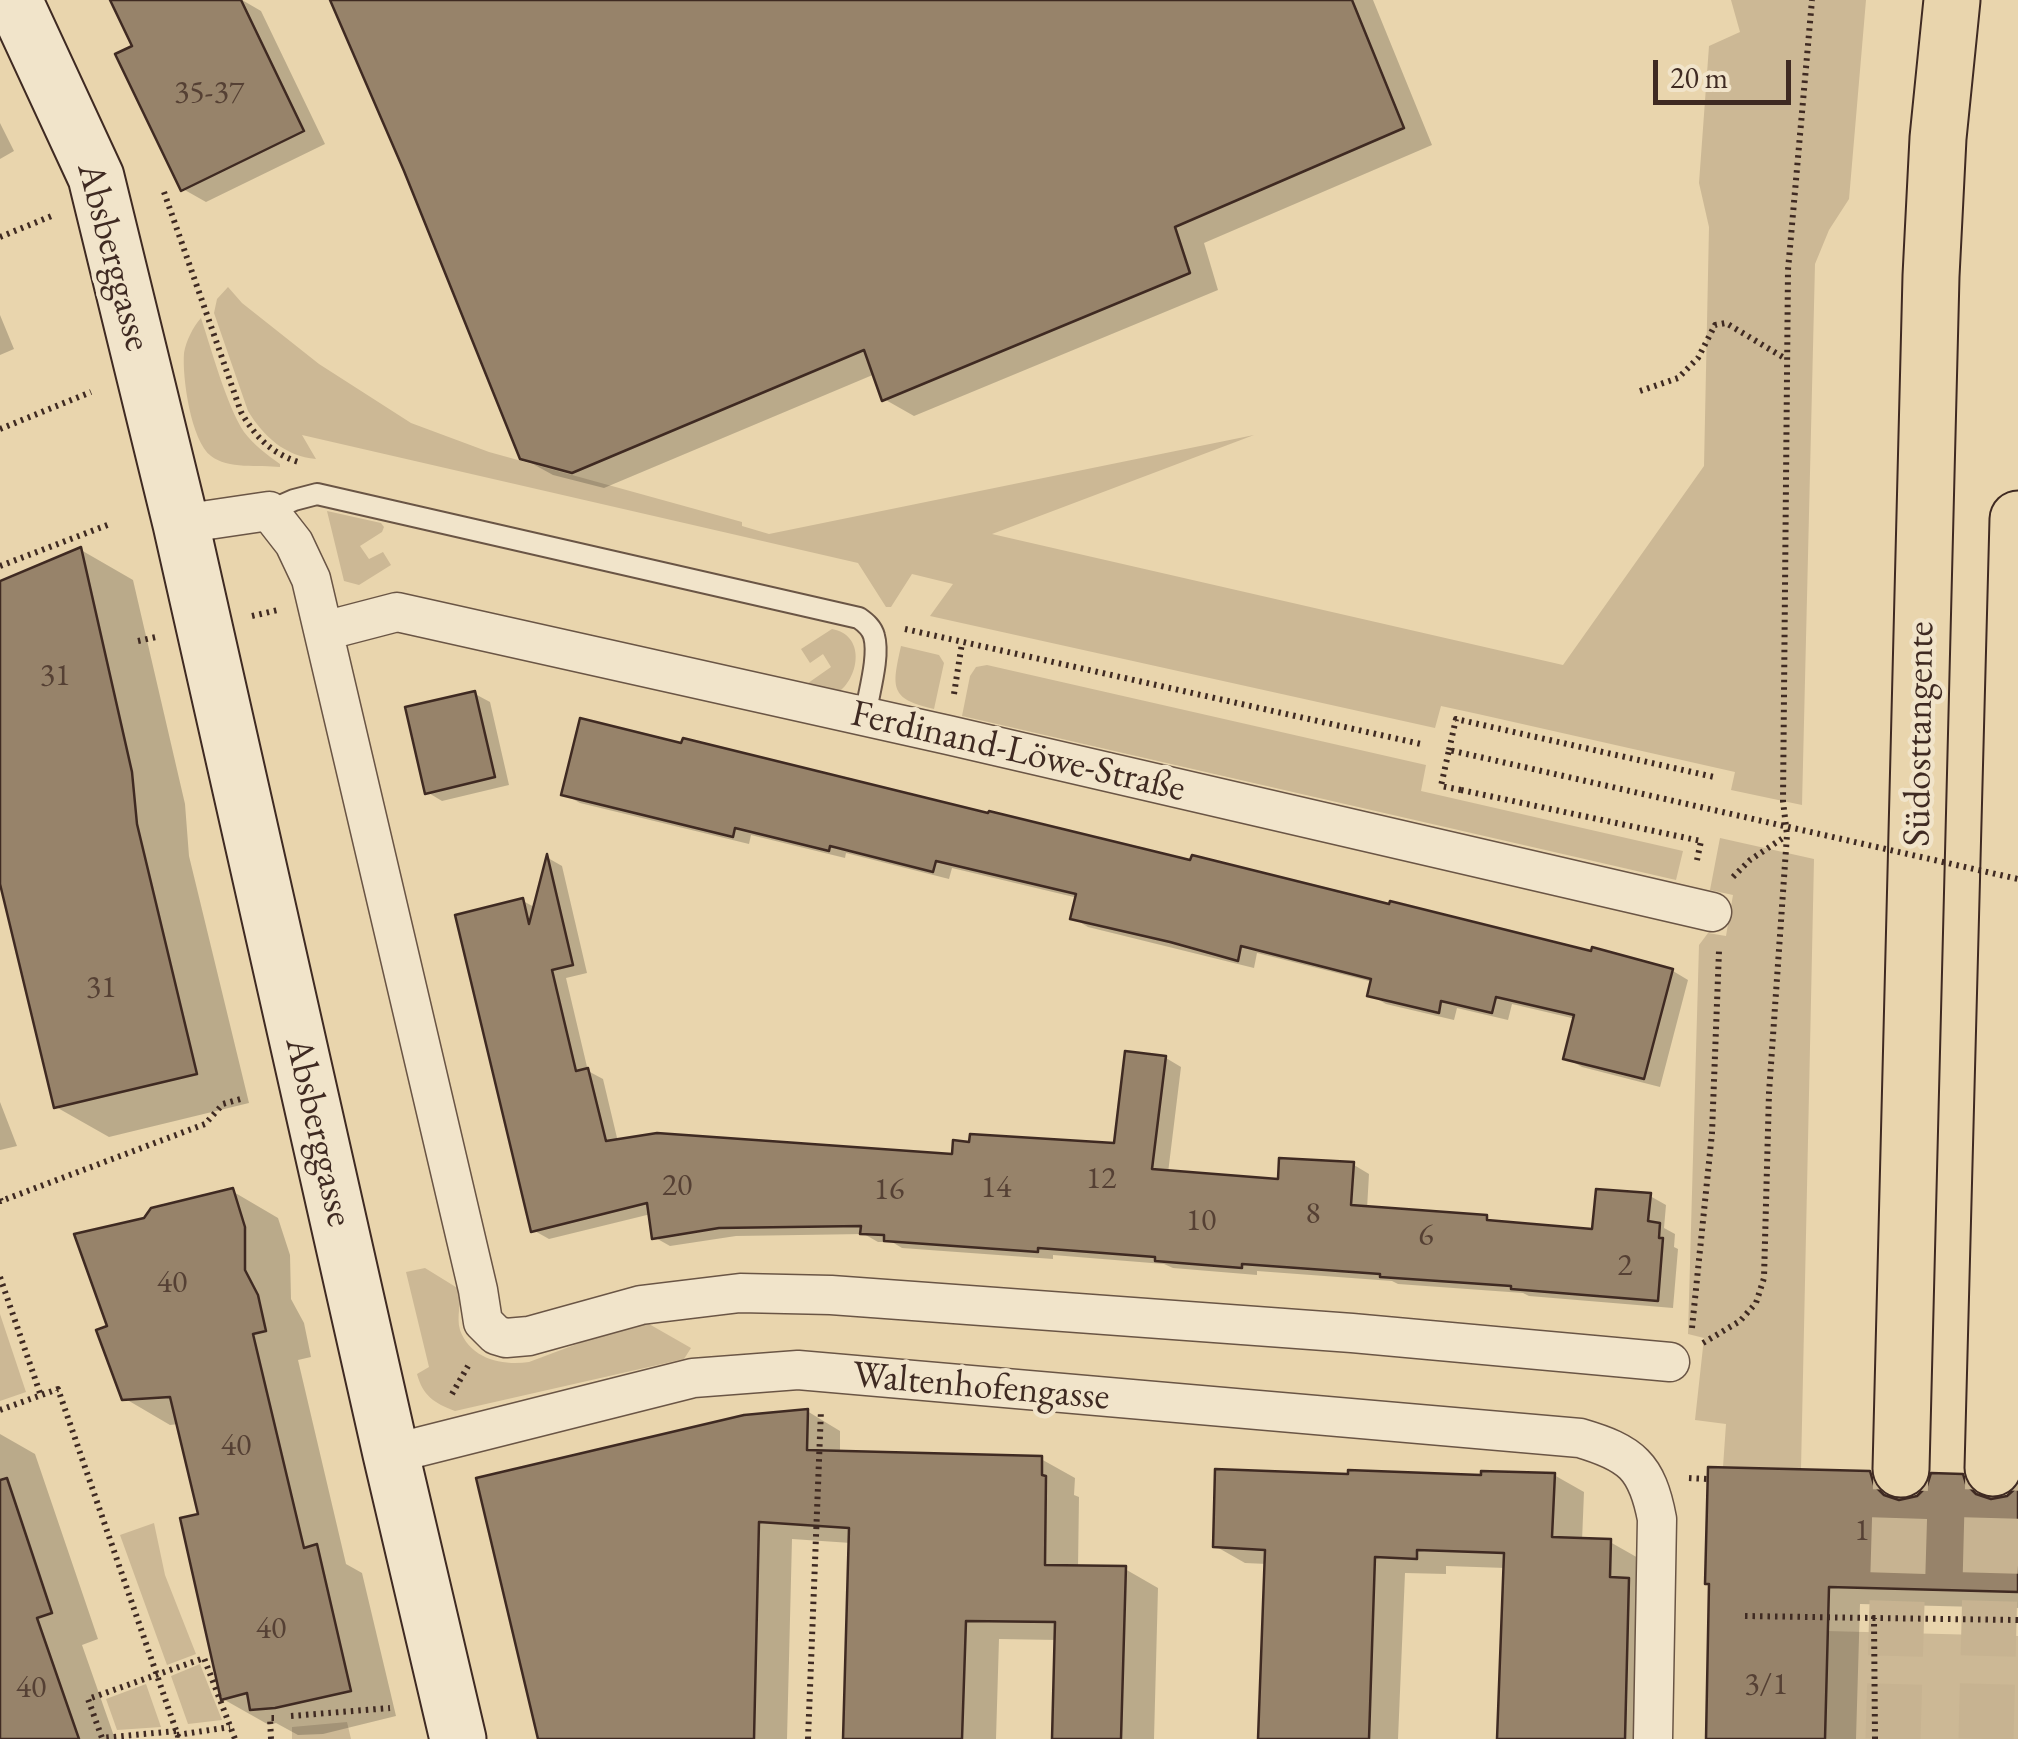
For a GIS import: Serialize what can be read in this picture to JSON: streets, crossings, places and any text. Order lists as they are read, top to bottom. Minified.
{"streets":{"highway":["Südosttangente"],"street":["Absberggasse","Ferdinand-Löwe-Straße","Waltenhofengasse"]},"crossings":[["Absberggasse","Waltenhofengasse"]],"house_numbers":["35-37","31","31","12","20","14","16","8","10","6","2","40","40","1","40","3/1","40"],"scale_bar":"20 m"}
